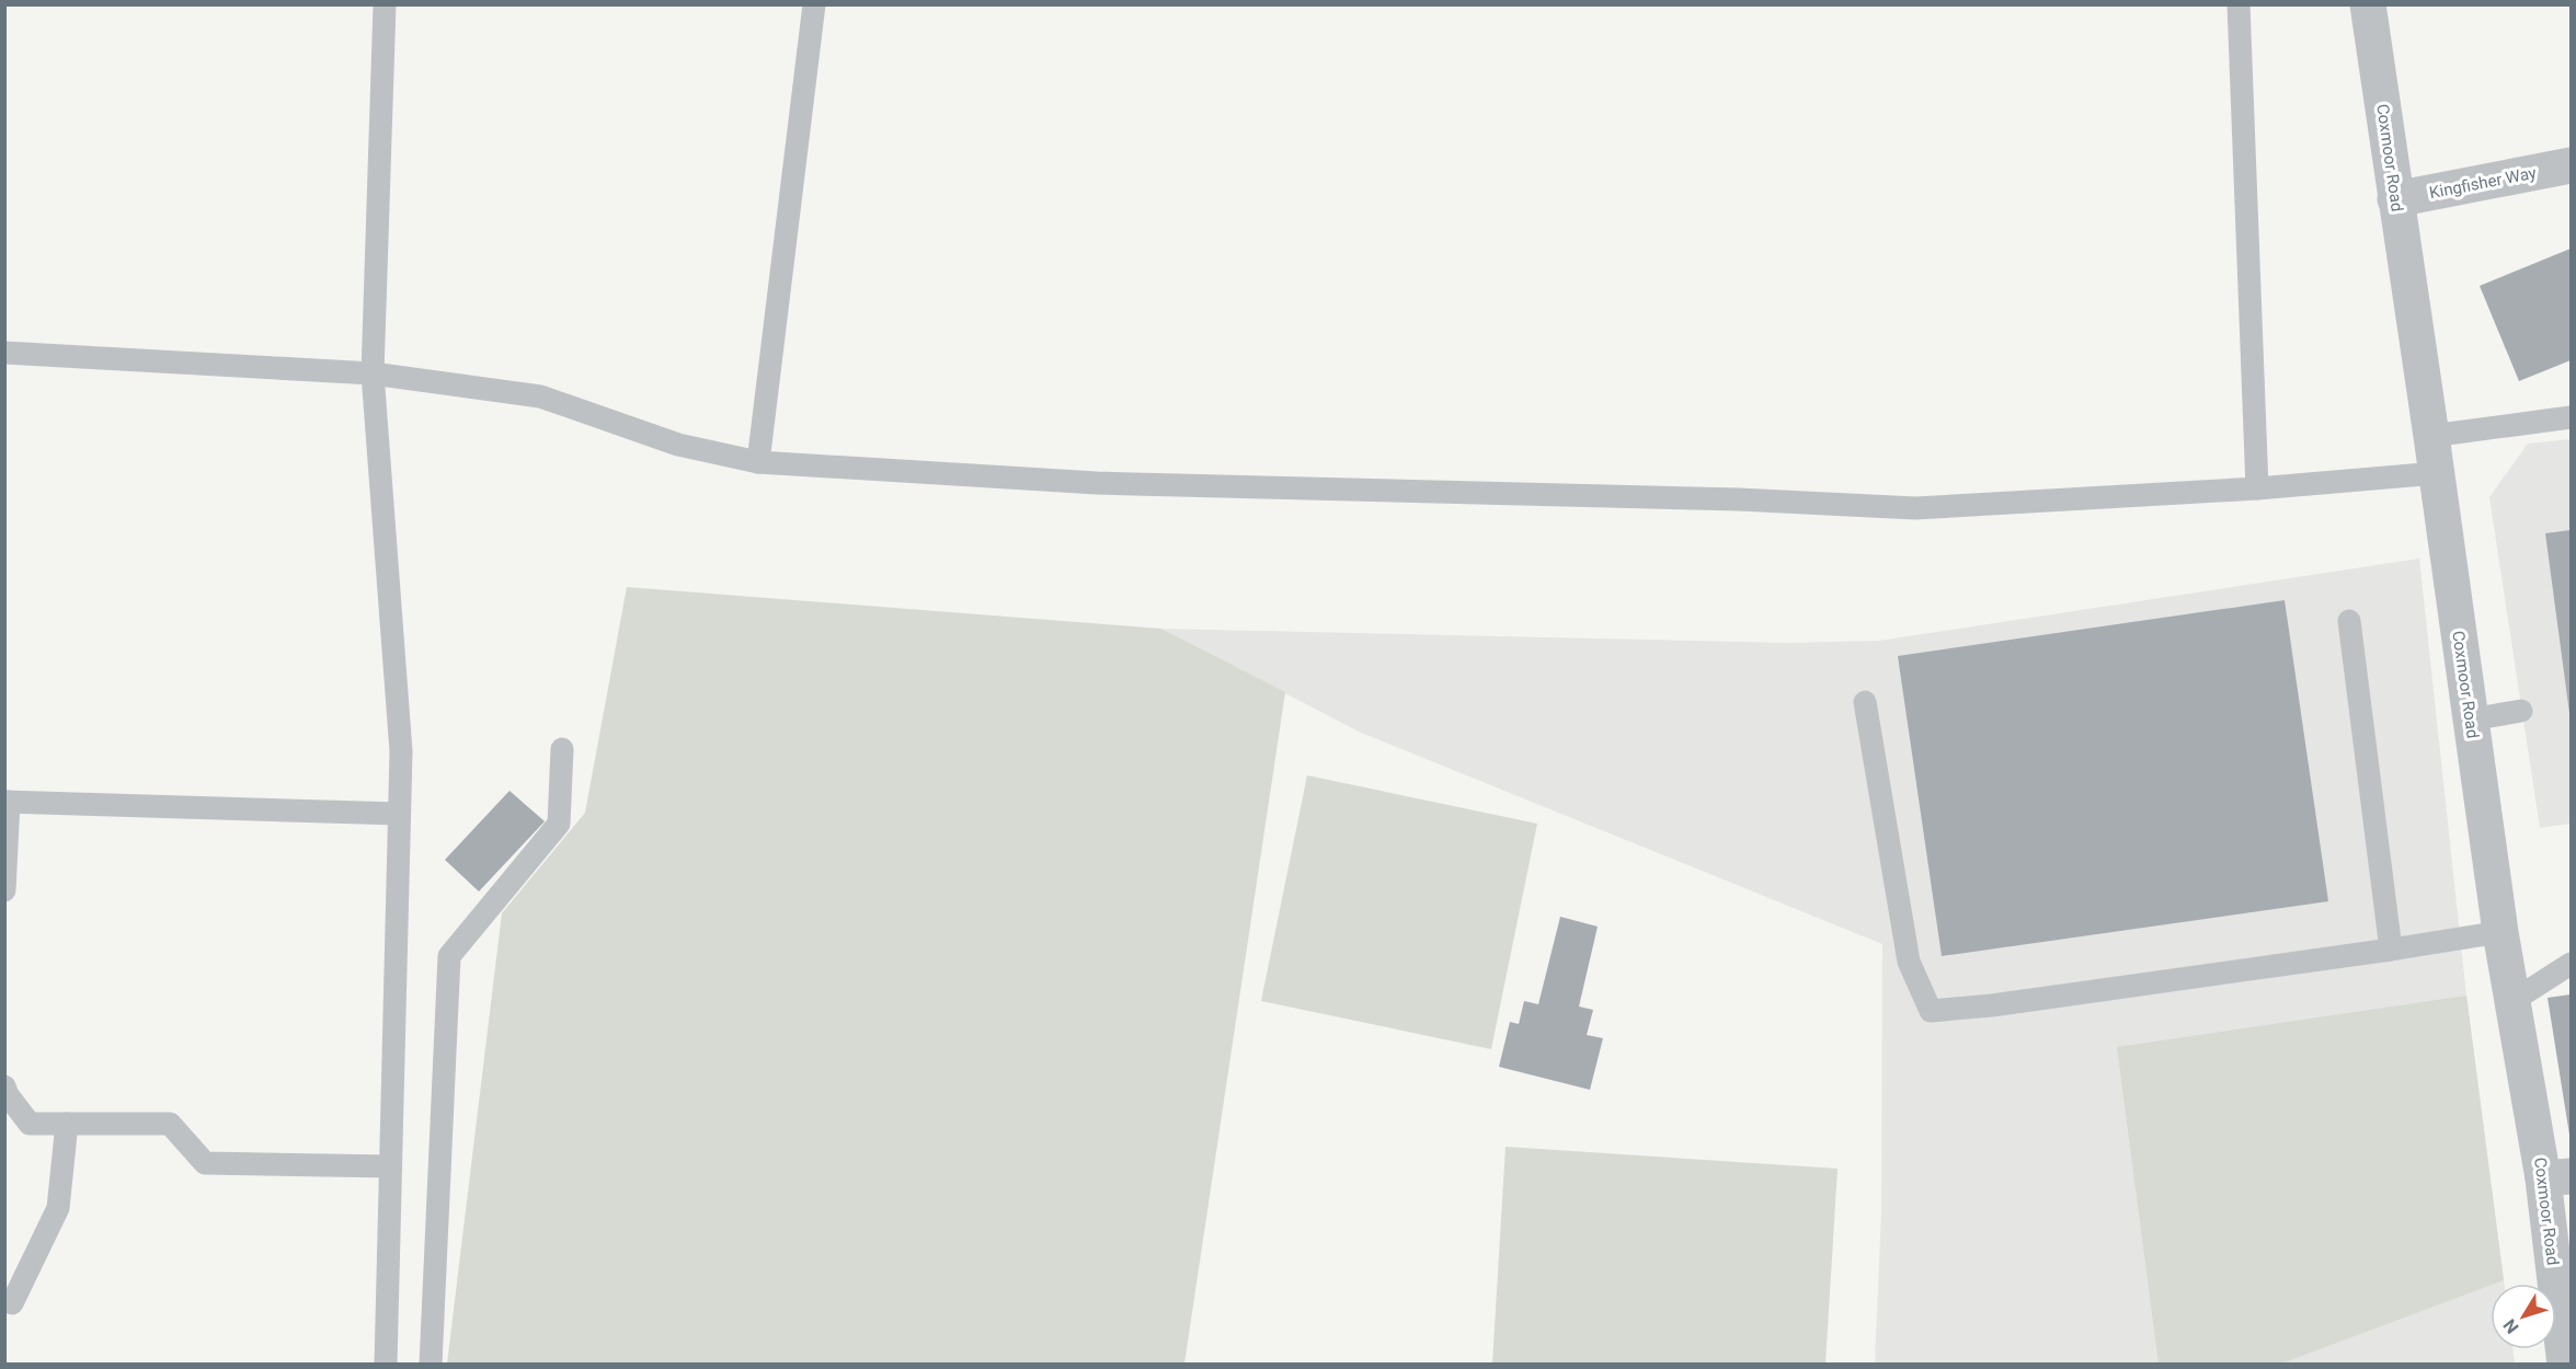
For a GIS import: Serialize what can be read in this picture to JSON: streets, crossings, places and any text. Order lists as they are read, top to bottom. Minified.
{"streets":{"street":["Coxmoor Road","Kingfisher Way"]},"crossings":[["Coxmoor Road","Kingfisher Way"]],"north":"bottom left"}
